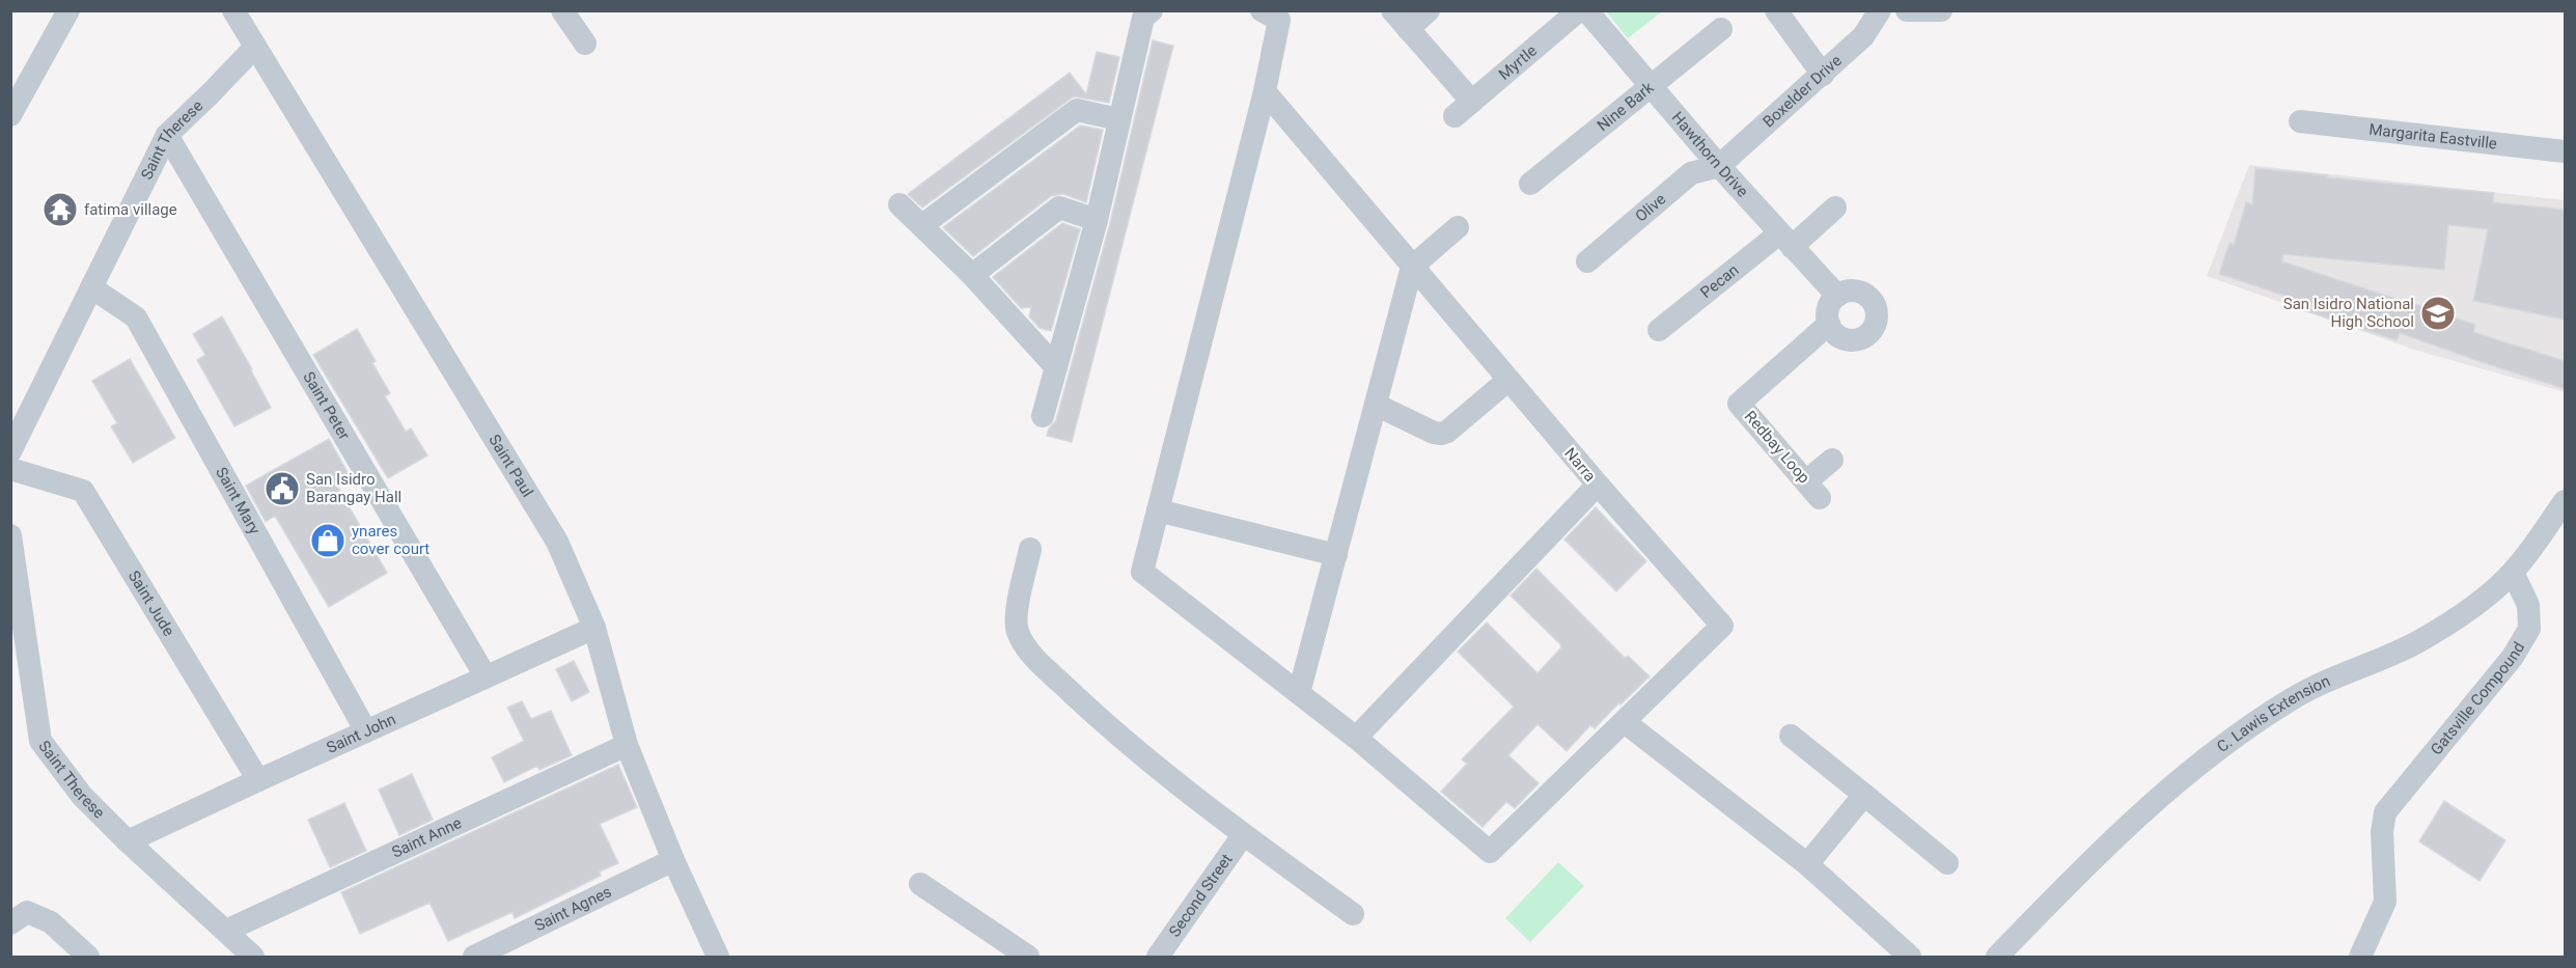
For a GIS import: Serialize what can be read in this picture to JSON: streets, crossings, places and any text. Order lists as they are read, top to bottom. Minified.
{"streets":{"street":["Myrtle","Boxelder Drive","Nine Bark","Margarita Eastville","Saint Therese","Hawthorn Drive","Olive","Pecan","Saint Peter","Redbay Loop","Narra","Saint Paul","Saint Mary","Saint Jude","Gatsville Compound","C. Lawis Extension","Saint John","Saint Anne","Second Street","Saint Agnes"]},"crossings":[["Boxelder Drive","Hawthorn Drive"],["Boxelder Drive","Olive"],["Nine Bark","Hawthorn Drive"],["Saint Therese","Saint Peter"],["Saint Therese","Saint Paul"],["Saint Therese","Saint Mary"],["Saint Therese","Saint John"],["Saint Therese","Saint Anne"],["Hawthorn Drive","Olive"],["Hawthorn Drive","Pecan"],["Hawthorn Drive","Redbay Loop"],["Saint Peter","Saint John"],["Saint Paul","Saint John"],["Saint Paul","Saint Anne"],["Saint Paul","Saint Agnes"],["Saint Mary","Saint John"],["Saint Jude","Saint John"],["Gatsville Compound","C. Lawis Extension"]],"places":{"temple":["fatima village"],"school or university":["San Isidro National High School"],"public building":["San Isidro Barangay Hall"],"shop":["ynares cover court"]}}
